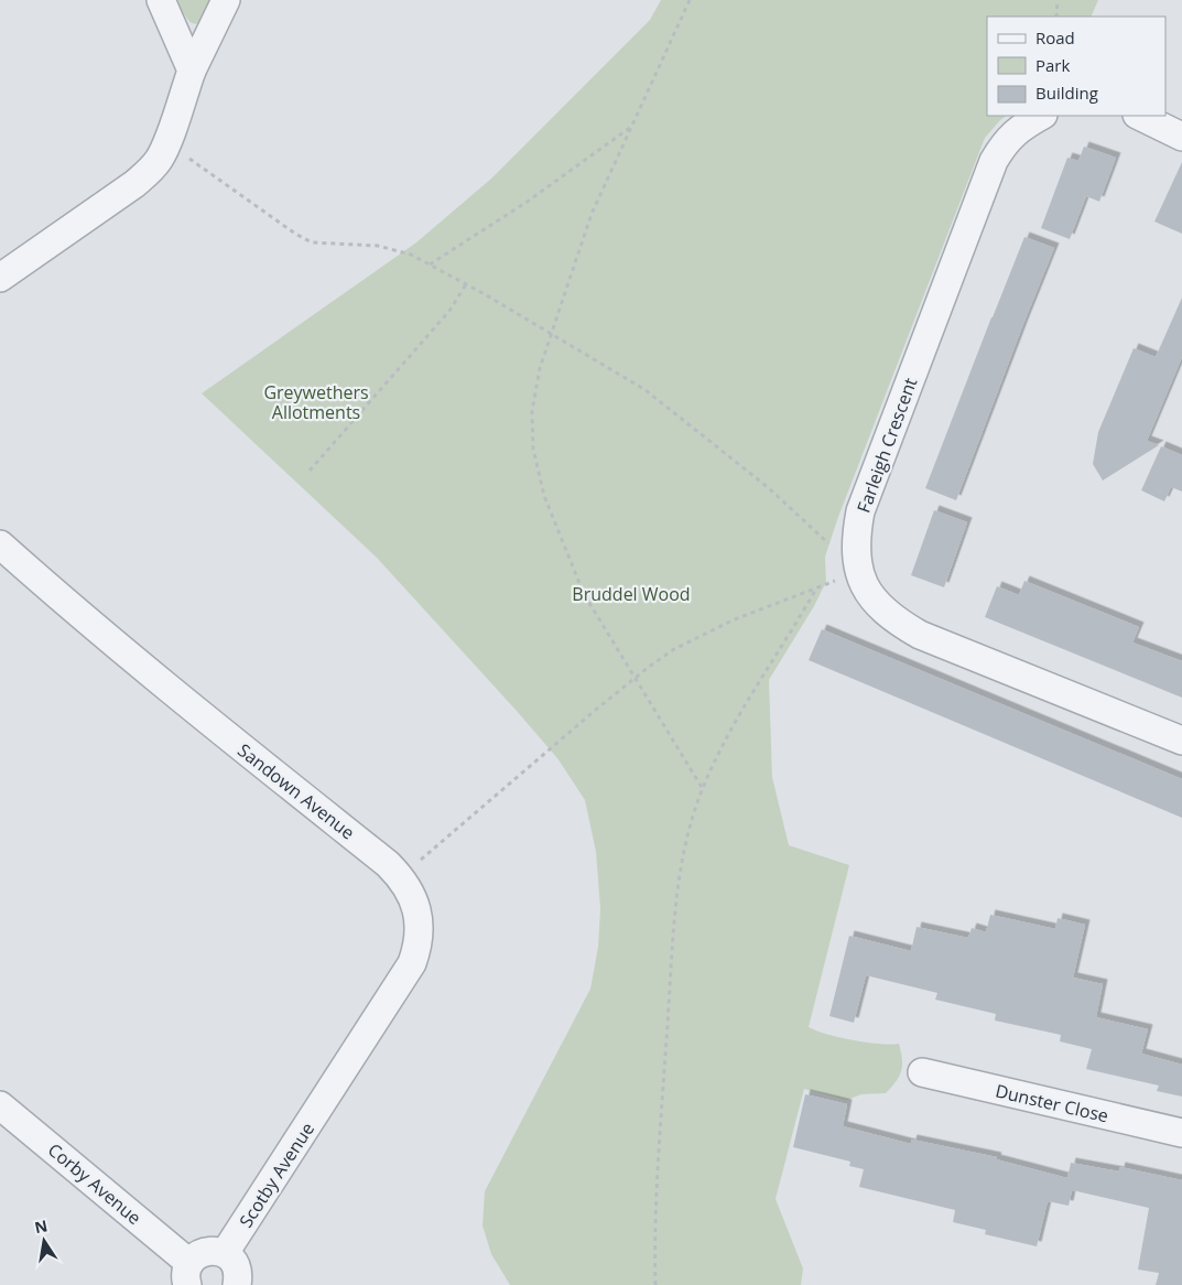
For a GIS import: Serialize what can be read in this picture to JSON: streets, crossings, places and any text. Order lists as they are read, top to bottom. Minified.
{"streets":{"street":["Farleigh Crescent","Sandown Avenue","Dunster Close","Scotby Avenue","Corby Avenue"]},"crossings":[["Sandown Avenue","Scotby Avenue"]],"parks":["Greywethers Allotments","Bruddel Wood"],"legend":["Road","Park","Building"],"north":"top"}
